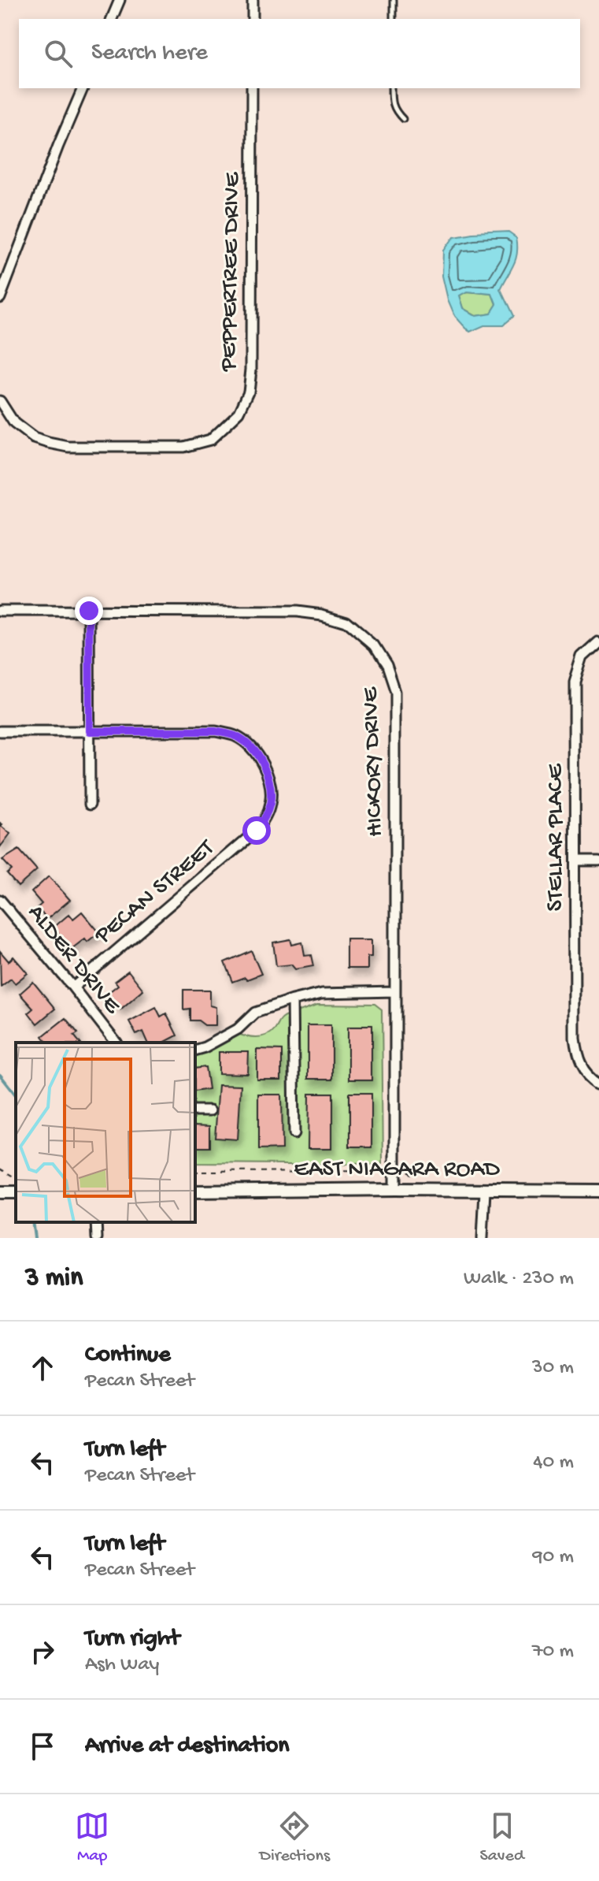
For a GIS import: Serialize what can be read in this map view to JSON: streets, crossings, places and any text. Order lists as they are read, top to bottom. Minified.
{"streets":{"street":["PEPPERTREE DRIVE","HICKORY DRIVE","STELLAR PLACE","PECAN STREET","ALDER DRIVE","EAST NIAGARA ROAD"]},"crossings":[["HICKORY DRIVE","EAST NIAGARA ROAD"],["PECAN STREET","ALDER DRIVE"]],"page":{"search":"Search here","heading":["3 min","Walk · 230 m"],"list":[["Continue","Pecan Street","30 m"],["Turn left","Pecan Street","40 m"],["Turn left","Pecan Street","90 m"],["Turn right","Ash Way","70 m"],"Arrive at destination"],"nav":["Map","Directions","Saved"]}}
